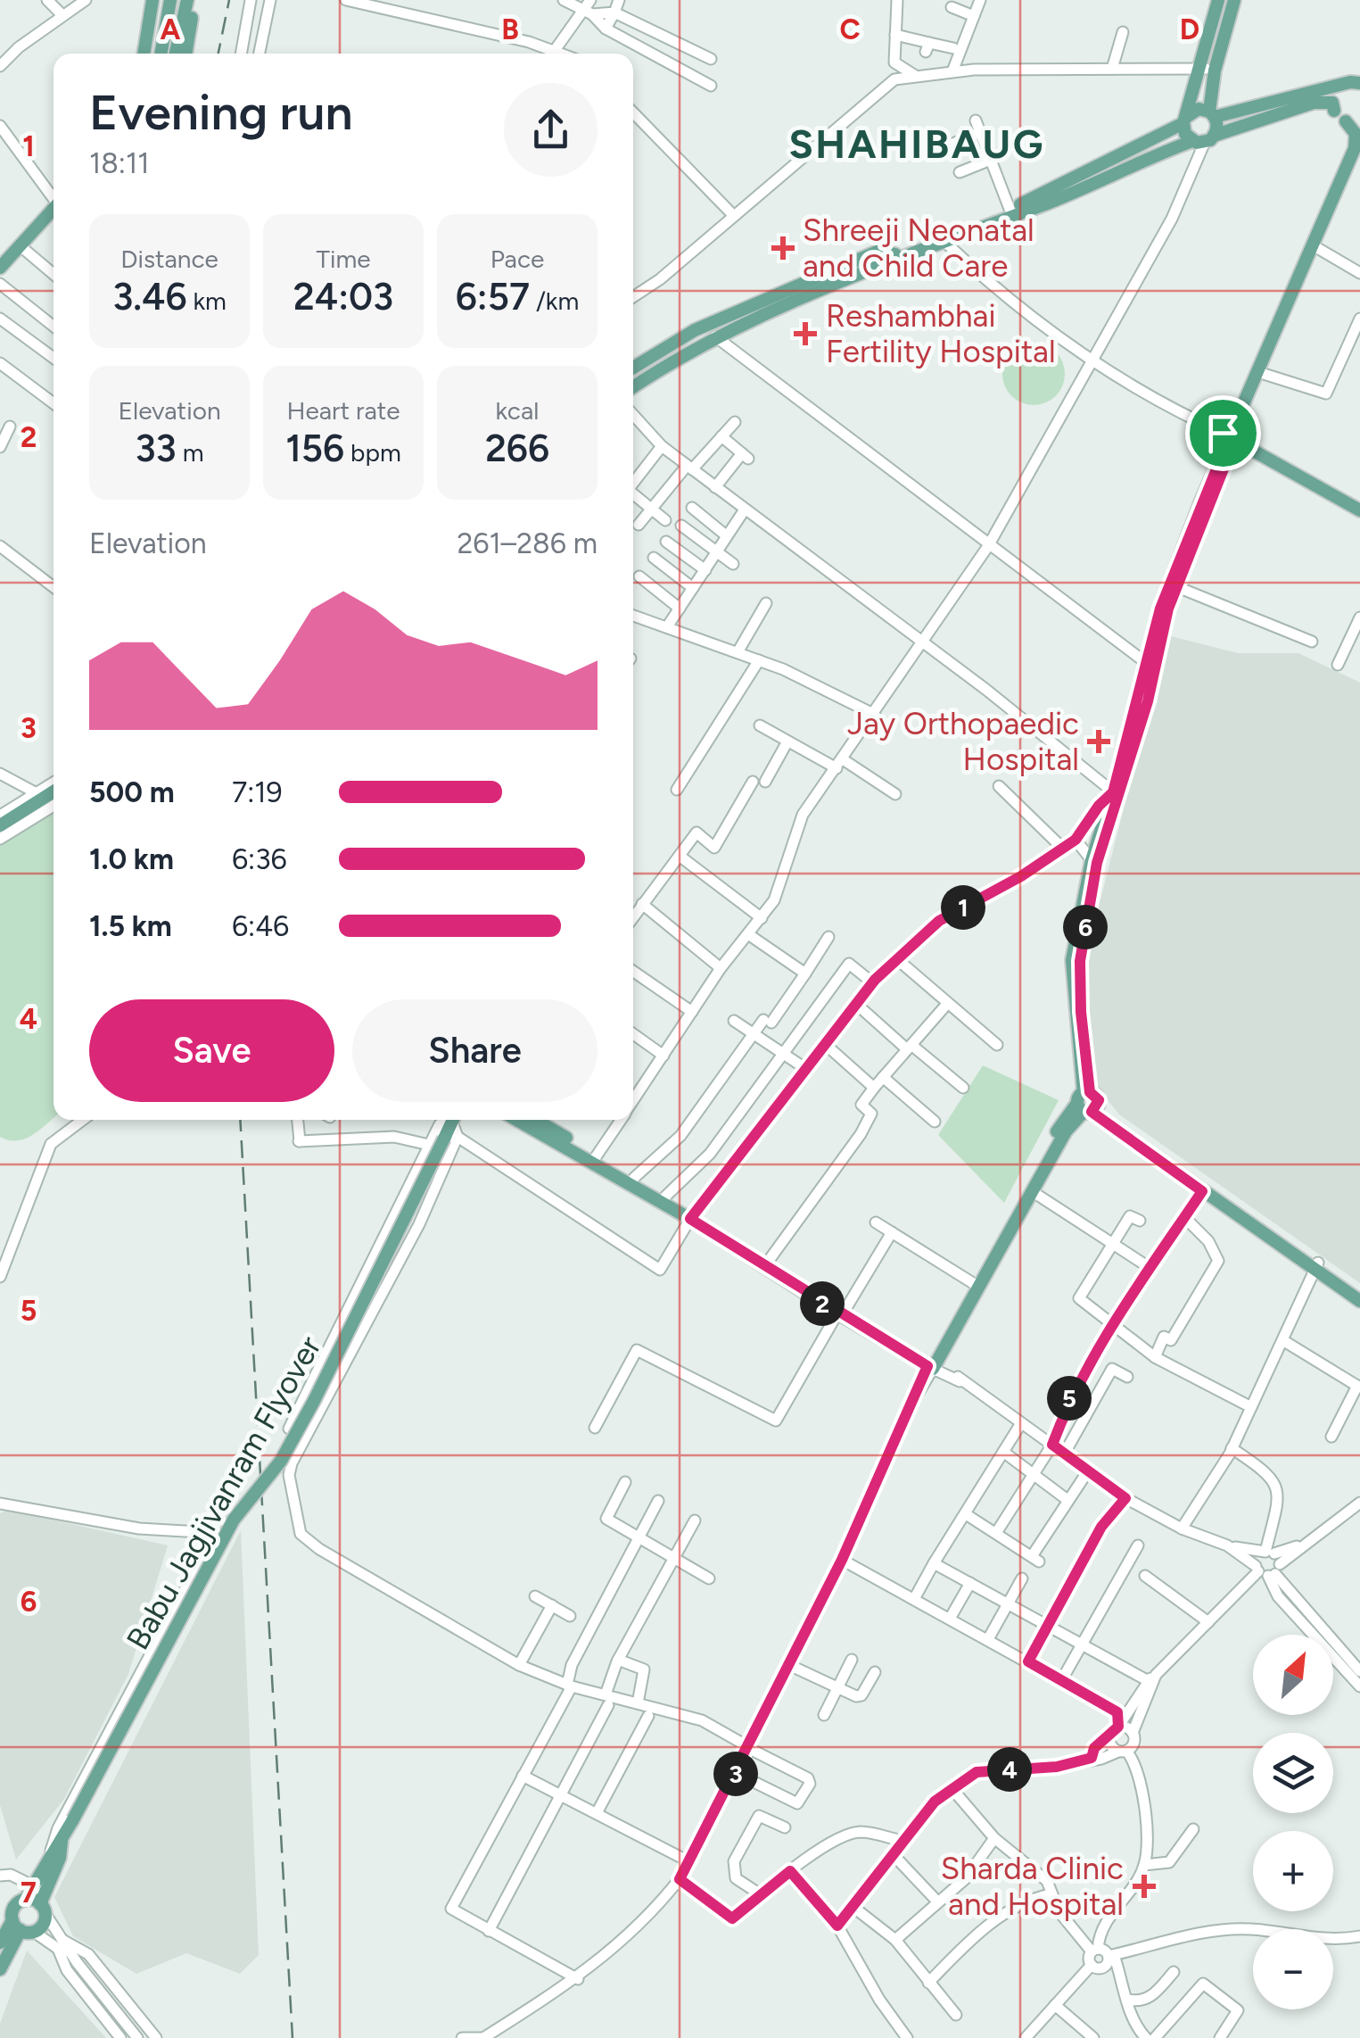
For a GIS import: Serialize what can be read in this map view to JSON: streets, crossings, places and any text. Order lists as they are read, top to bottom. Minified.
{"streets":{"main road":["Babu Jagjivanram Flyover"]},"districts":["SHAHIBAUG"],"places":{"health":["Shreeji Neonatal and Child Care","Reshambhai Fertility Hospital","Jay Orthopaedic Hospital","Sharda Clinic and Hospital"]},"north":"top right","page":{"heading":["Evening run","18:11"],"stats":[["Distance","3.46 km"],["Time","24:03"],["Pace","6:57 /km"],["Elevation","33 m"],["Heart rate","156 bpm"],["kcal","266"]],"chart":["Elevation","261–286 m"],"list":[{"name":"500 m","note":"7:19"},{"name":"1.0 km","note":"6:36"},{"name":"1.5 km","note":"6:46"}],"pins":["1","6","2","5","4","3"],"buttons":["Save","Share"],"map_buttons":["+","−"]},"grid":{"columns":["A","B","C","D"],"rows":["1","2","3","4","5","6","7"]}}
